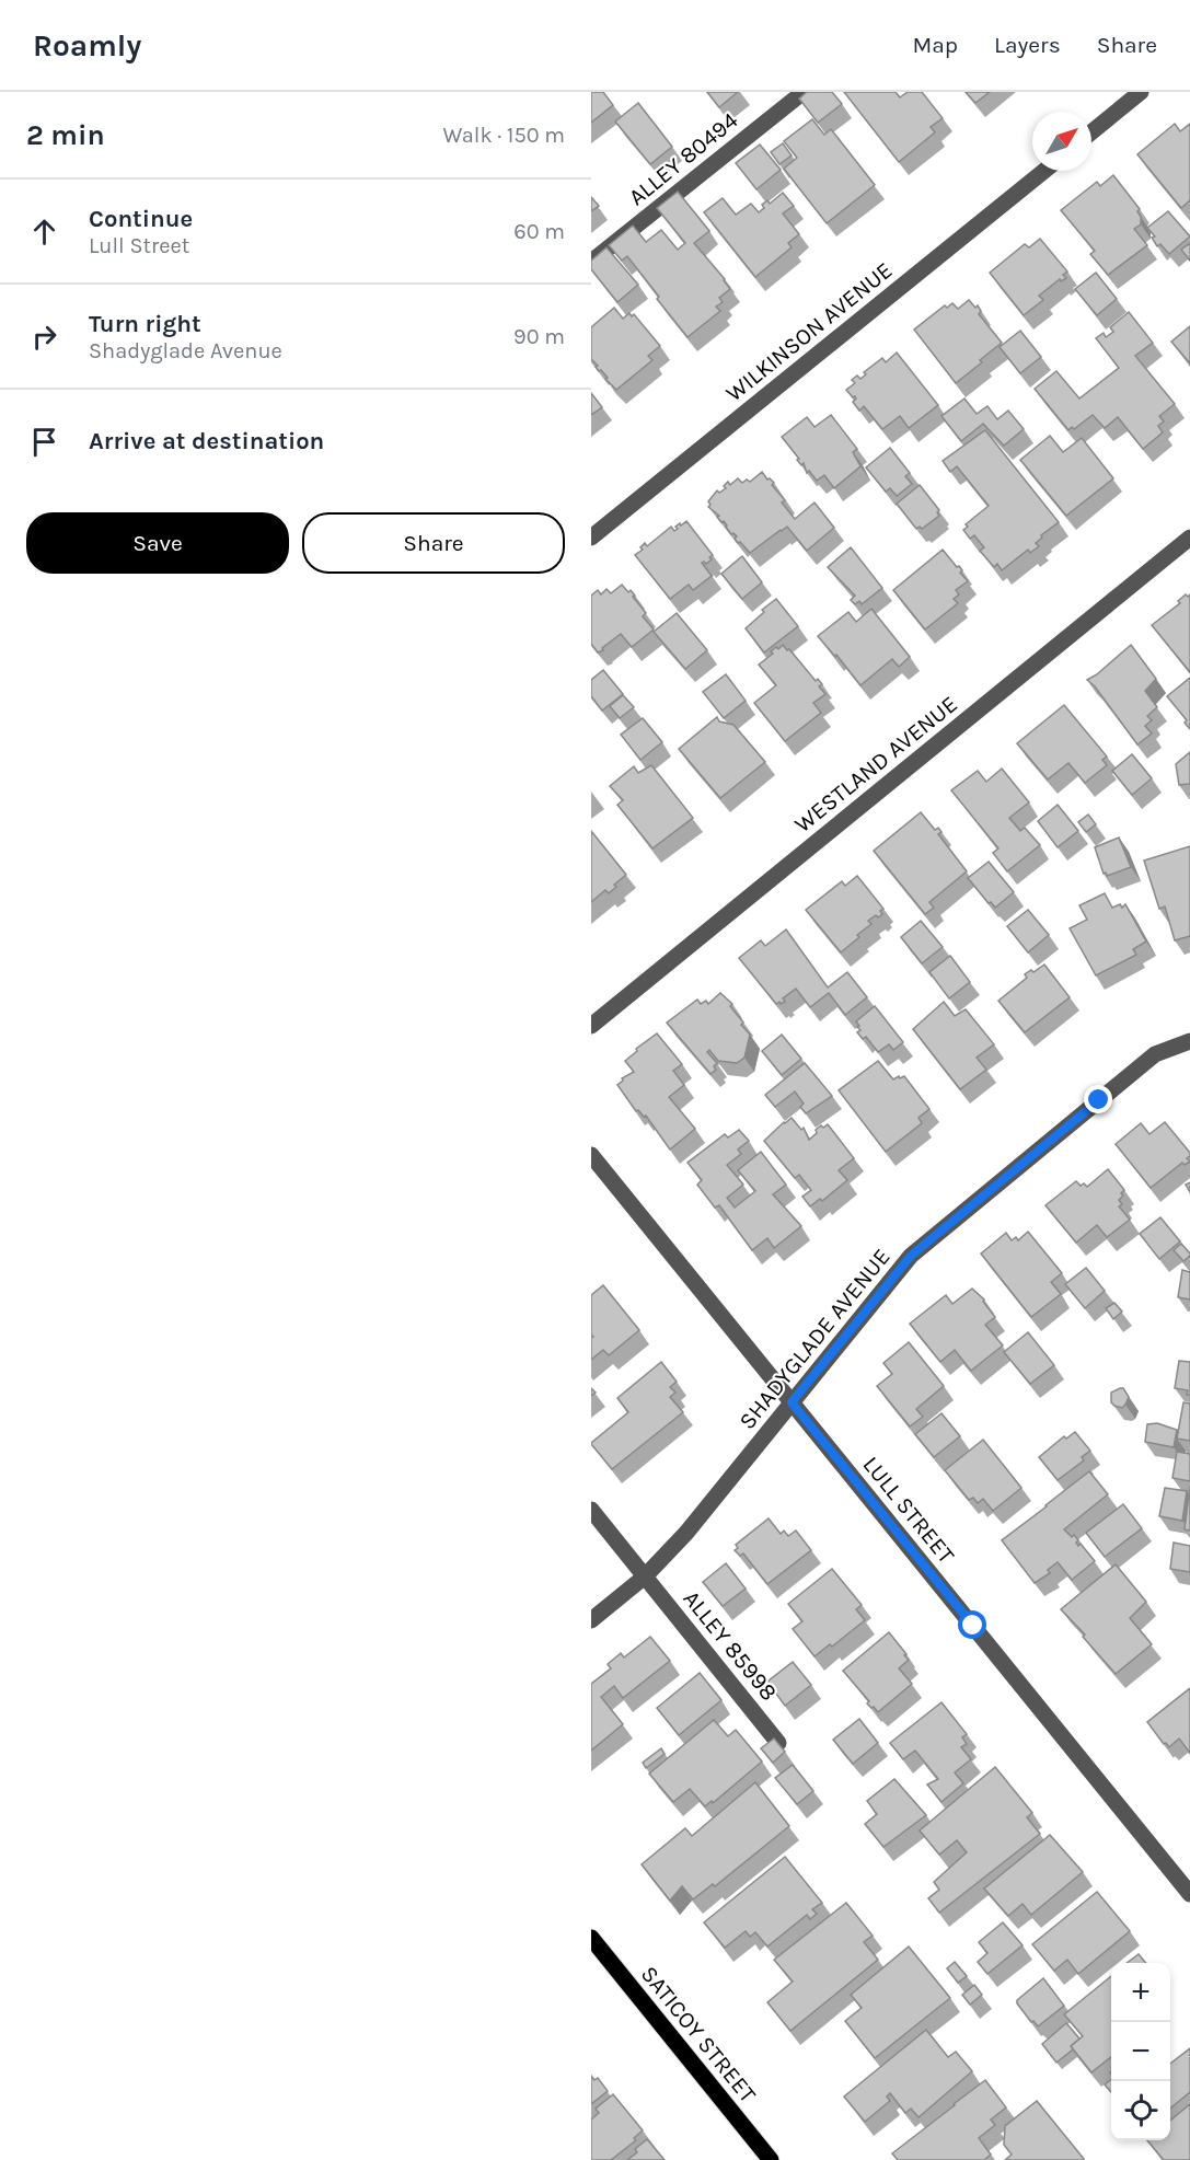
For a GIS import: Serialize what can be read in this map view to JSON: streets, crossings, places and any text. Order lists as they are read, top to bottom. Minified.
{"streets":{"main road":["SATICOY STREET"],"street":["ALLEY 80494","WILKINSON AVENUE","WESTLAND AVENUE","SHADYGLADE AVENUE","LULL STREET","ALLEY 85998"]},"crossings":[["SHADYGLADE AVENUE","LULL STREET"],["SHADYGLADE AVENUE","ALLEY 85998"]],"north":"top right","page":{"header":"Roamly","nav":["Map","Layers","Share"],"heading":["2 min","Walk · 150 m"],"list":[["Continue","Lull Street","60 m"],["Turn right","Shadyglade Avenue","90 m"],"Arrive at destination"],"buttons":["Save","Share"],"map_buttons":["+","−"]}}
